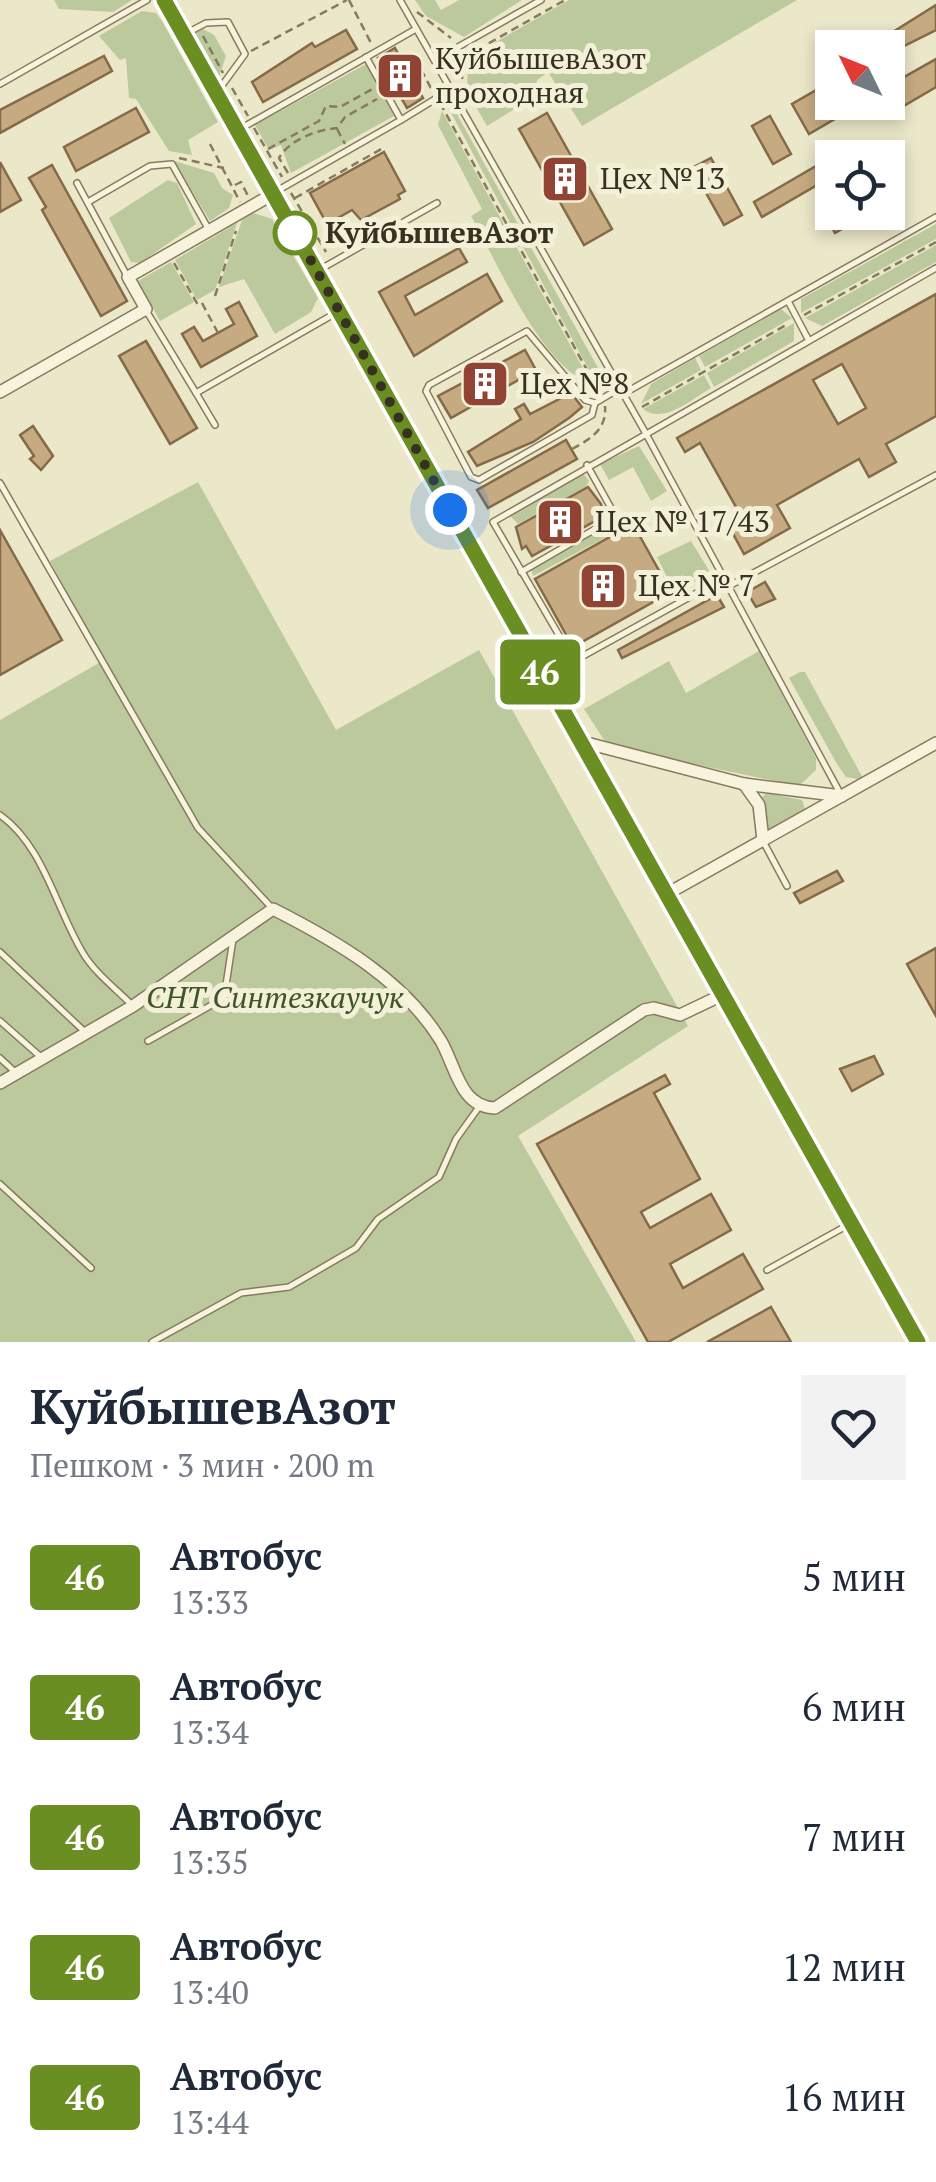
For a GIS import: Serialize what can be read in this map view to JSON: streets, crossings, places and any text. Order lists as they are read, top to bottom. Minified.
{"parks":["СНТ Синтезкаучук"],"places":{"building":["КуйбышевАзот проходная","Цех №13","Цех №8","Цех № 17/43","Цех № 7"],"other":["КуйбышевАзот"]},"lines":["bus line 46"],"north":"top left","page":{"on_map":"46","heading":["КуйбышевАзот","Пешком · 3 мин · 200 m"],"list":[{"mark":"46","name":"Автобус","note":"13:33","value":"5 мин"},{"mark":"46","name":"Автобус","note":"13:34","value":"6 мин"},{"mark":"46","name":"Автобус","note":"13:35","value":"7 мин"},{"mark":"46","name":"Автобус","note":"13:40","value":"12 мин"},{"mark":"46","name":"Автобус","note":"13:44","value":"16 мин"}]}}
